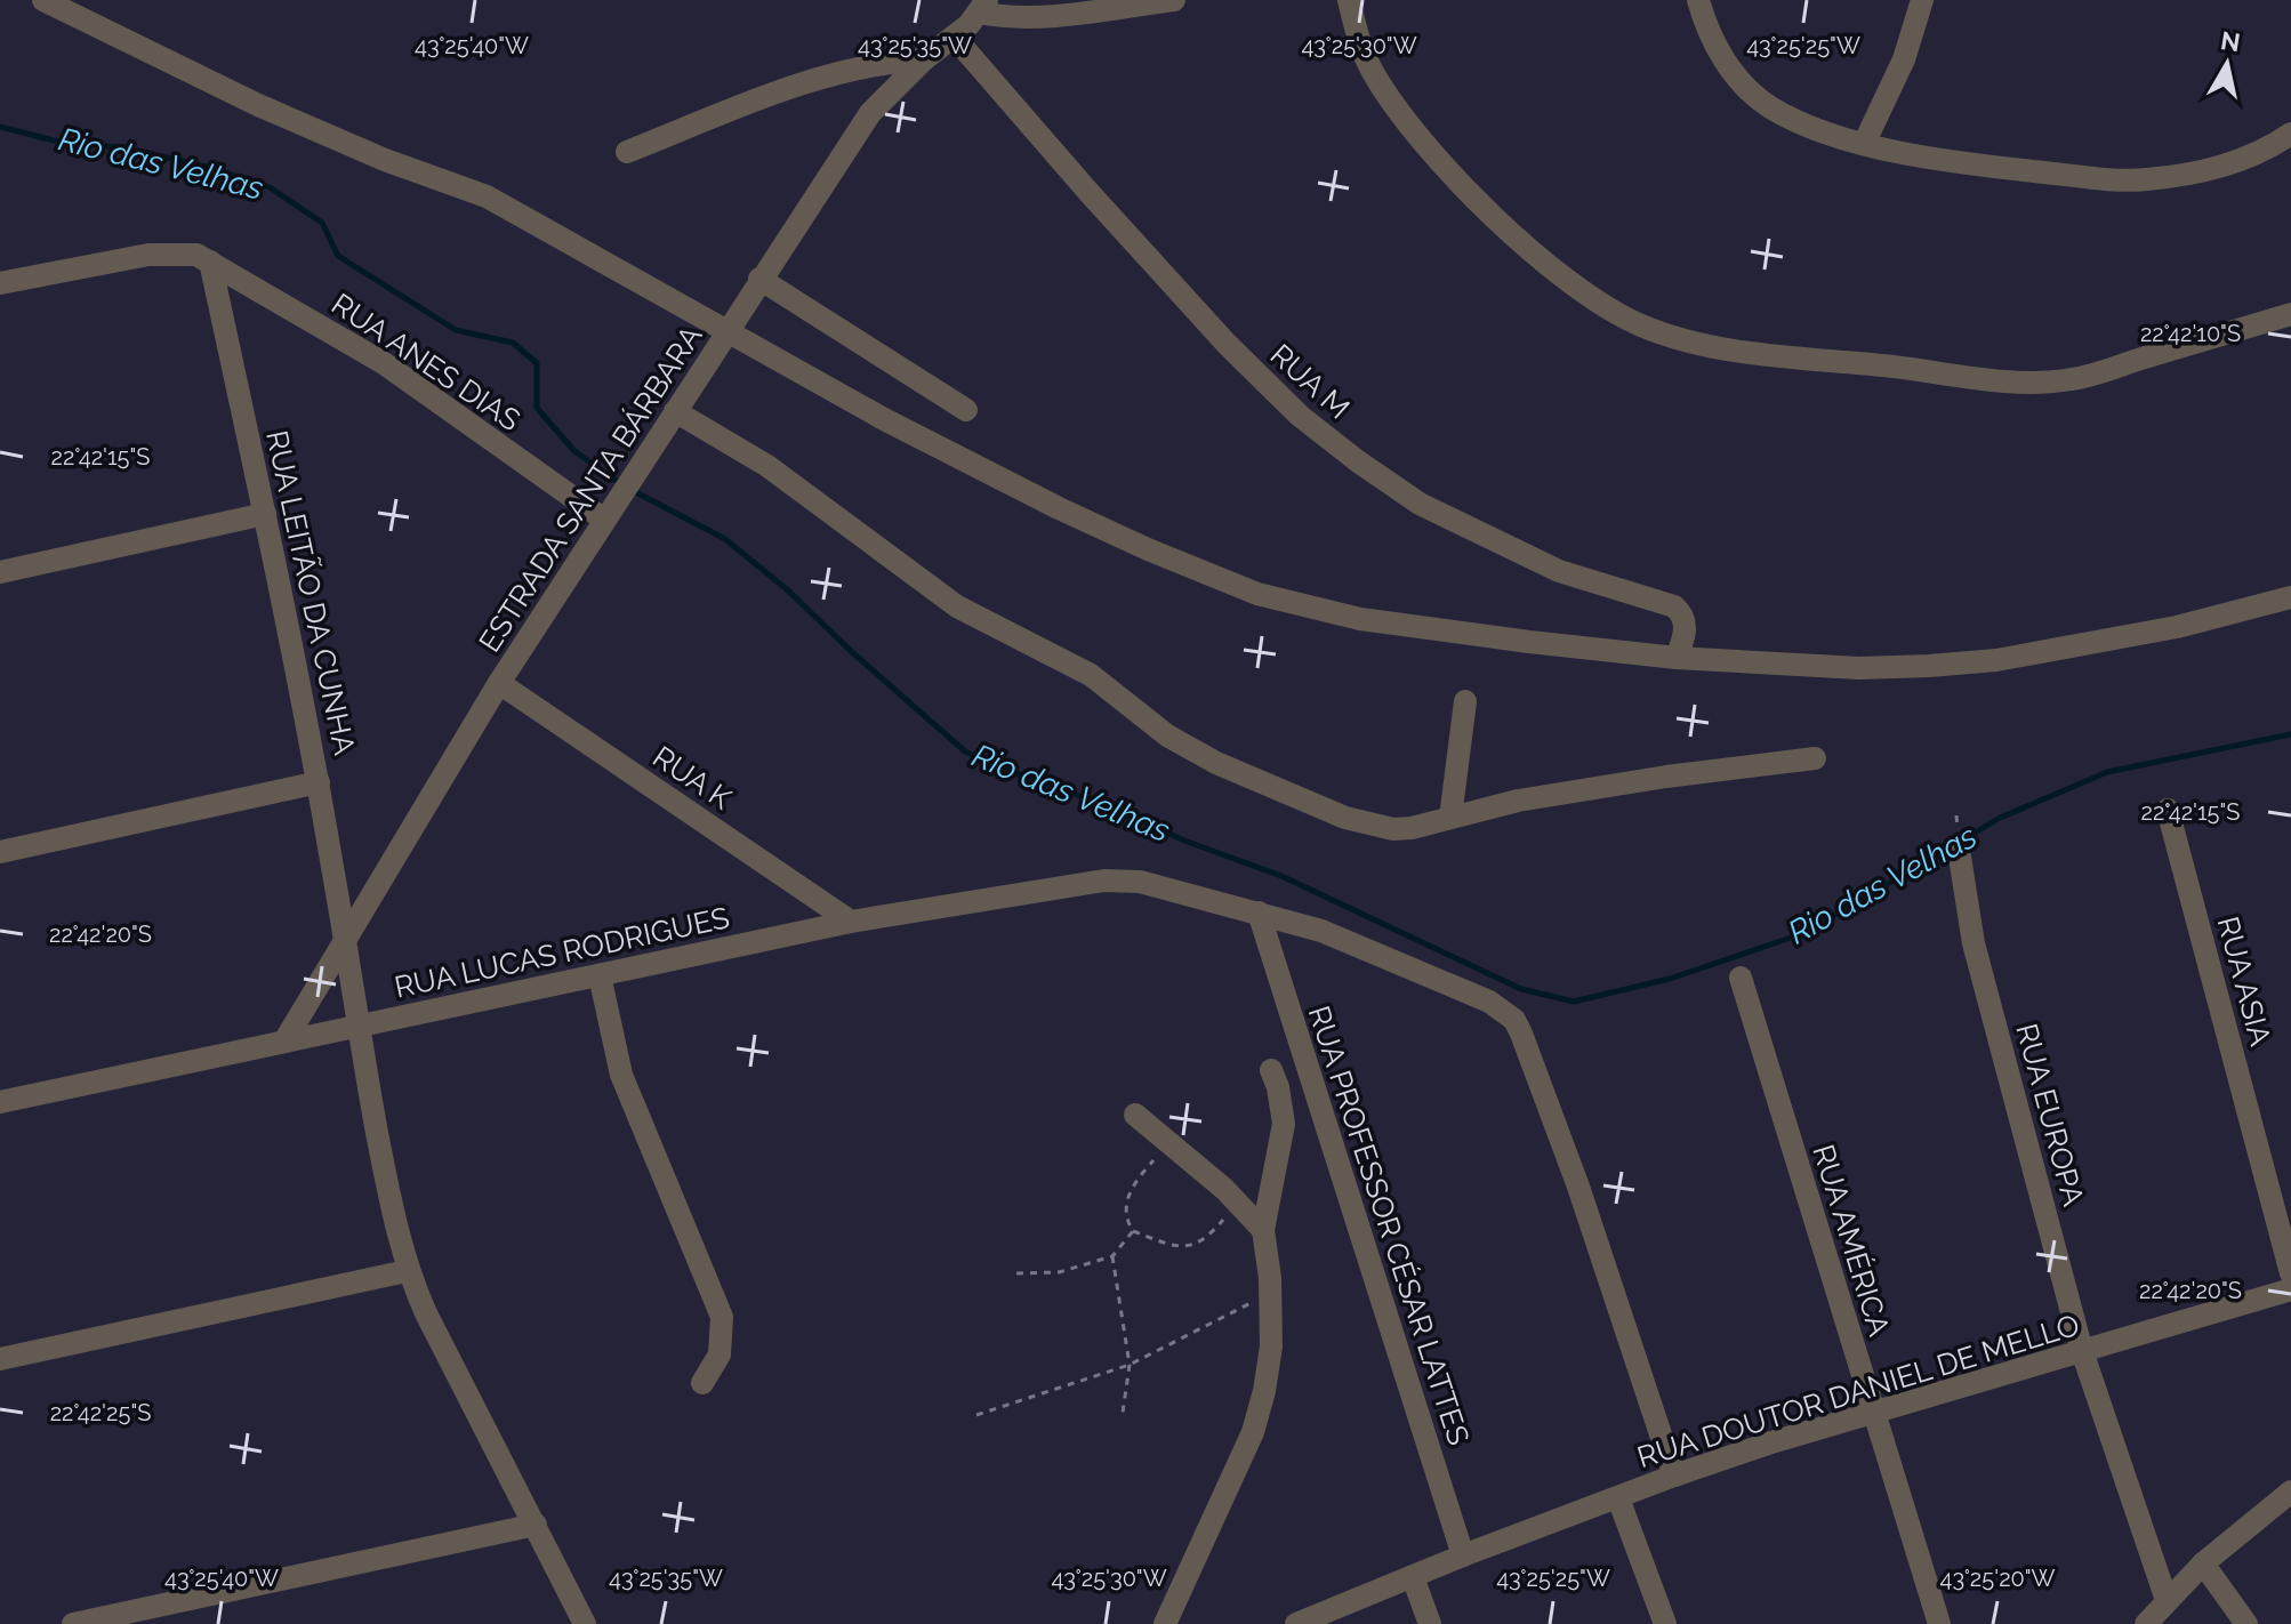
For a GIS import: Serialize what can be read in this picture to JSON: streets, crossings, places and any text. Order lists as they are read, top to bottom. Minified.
{"streets":{"street":["RUA ANES DIAS","RUA M","ESTRADA SANTA BÁRBARA","RUA LEITÃO DA CUNHA","RUA K","RUA LUCAS RODRIGUES","RUA ASIA","RUA EUROPA","RUA PROFESSOR CÉSAR LATTES","RUA AMÉRICA","RUA DOUTOR DANIEL DE MELLO"]},"crossings":[["RUA ANES DIAS","ESTRADA SANTA BÁRBARA"],["RUA ANES DIAS","RUA LEITÃO DA CUNHA"],["RUA M","ESTRADA SANTA BÁRBARA"],["ESTRADA SANTA BÁRBARA","RUA LEITÃO DA CUNHA"],["ESTRADA SANTA BÁRBARA","RUA K"],["ESTRADA SANTA BÁRBARA","RUA LUCAS RODRIGUES"],["RUA LEITÃO DA CUNHA","RUA LUCAS RODRIGUES"],["RUA K","RUA LUCAS RODRIGUES"],["RUA LUCAS RODRIGUES","RUA PROFESSOR CÉSAR LATTES"],["RUA LUCAS RODRIGUES","RUA DOUTOR DANIEL DE MELLO"],["RUA EUROPA","RUA DOUTOR DANIEL DE MELLO"],["RUA PROFESSOR CÉSAR LATTES","RUA DOUTOR DANIEL DE MELLO"],["RUA AMÉRICA","RUA DOUTOR DANIEL DE MELLO"]],"water":["Rio das Velhas"],"north":"top","coordinates":["43°25'40\"W","43°25'35\"W","43°25'30\"W","43°25'25\"W","22°42'10\"S","22°42'15\"S","22°42'20\"S","22°42'25\"S","43°25'20\"W"]}
